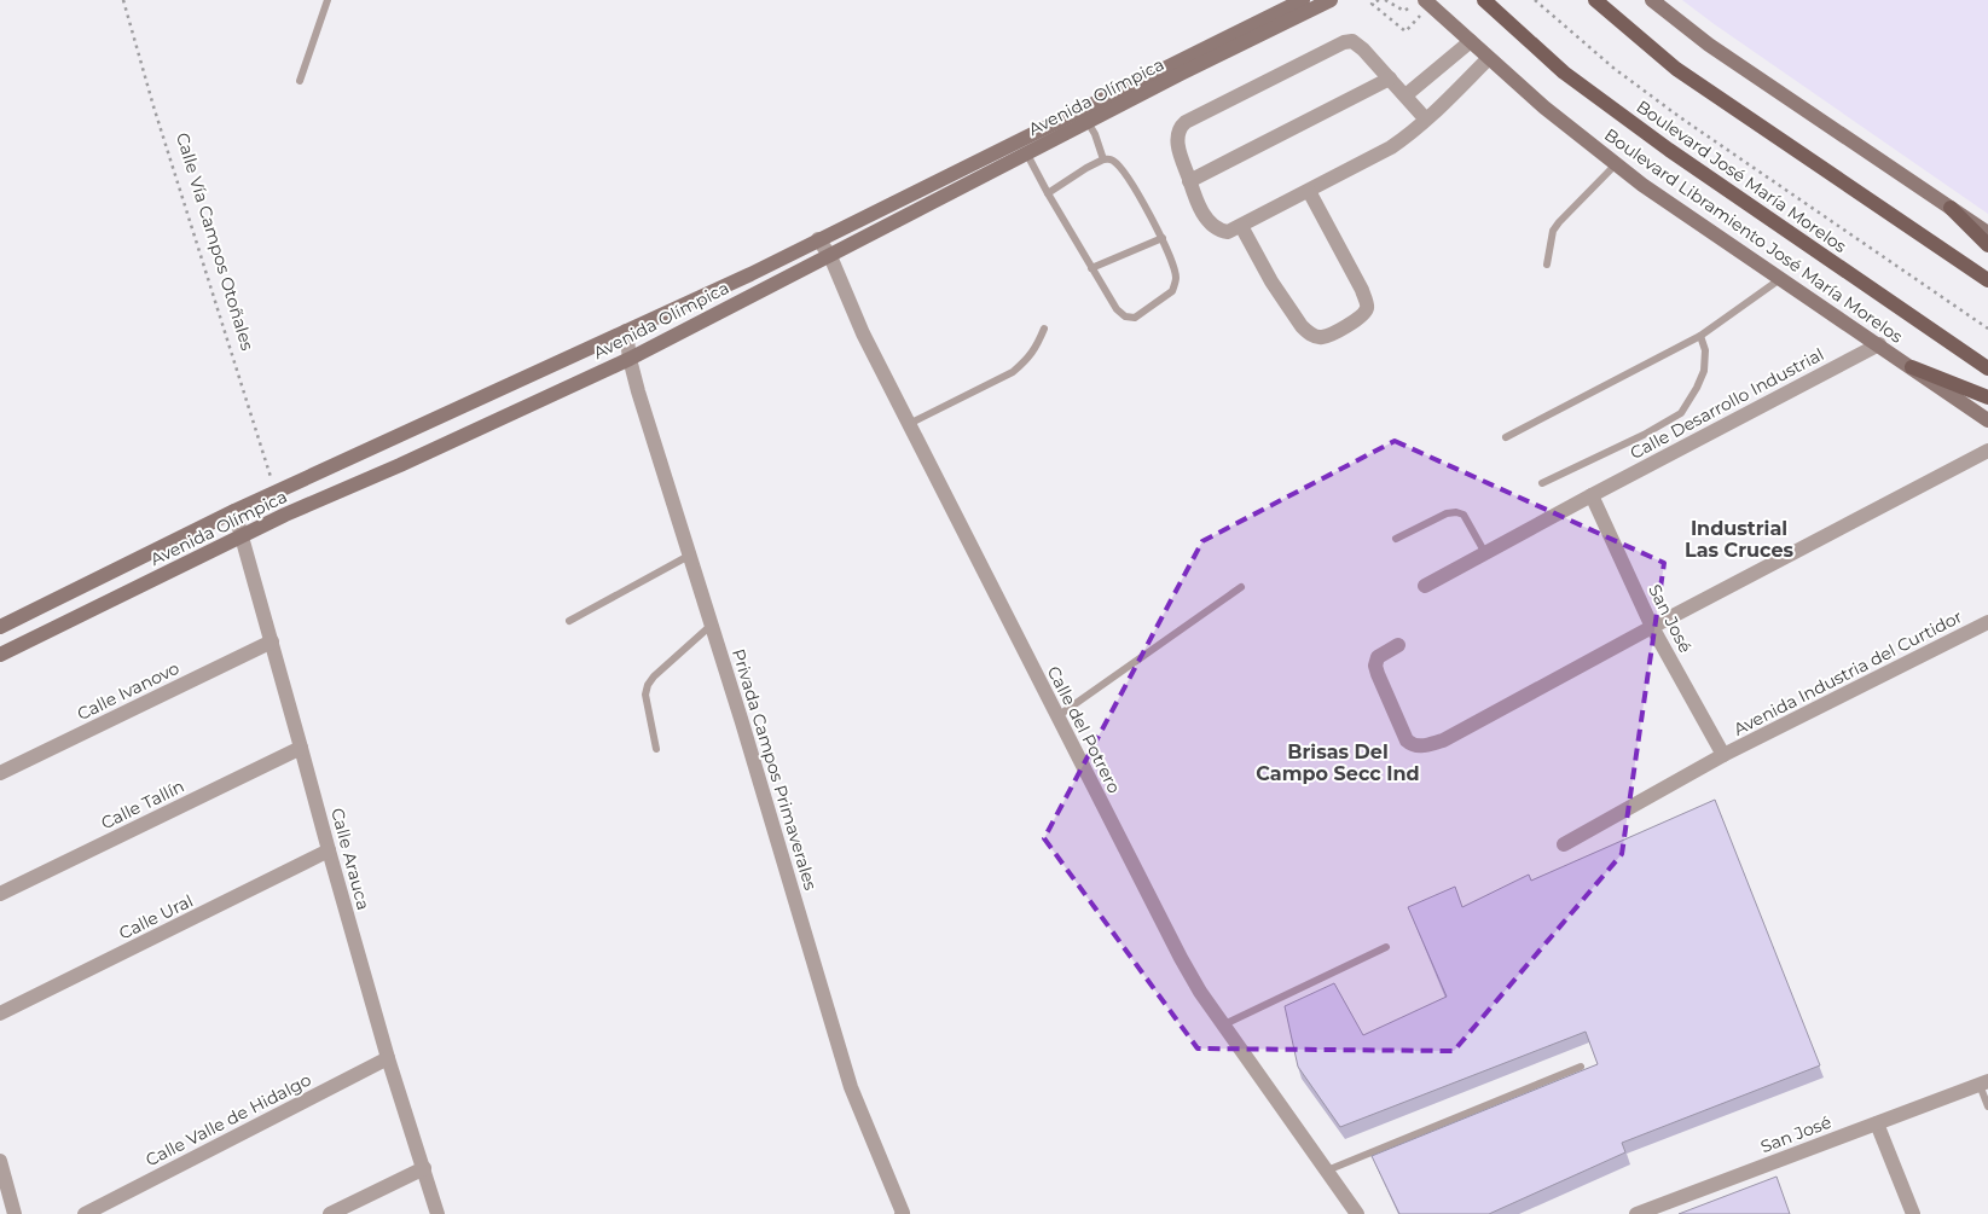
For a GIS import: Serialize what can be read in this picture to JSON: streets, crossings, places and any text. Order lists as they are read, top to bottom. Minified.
{"streets":{"main road":["Boulevard José María Morelos"],"street":["Avenida Olímpica","Boulevard Libramiento José María Morelos","Calle Desarrollo Industrial","San José","Avenida Industria del Curtidor","Calle Ivanovo","Calle del Potrero","Privada Campos Primaverales","Calle Tallín","Calle Arauca","Calle Ural","Calle Valle de Hidalgo"],"path":["Calle Vía Campos Otoñales"]},"crossings":[["Avenida Olímpica","Calle Vía Campos Otoñales"],["Avenida Olímpica","Calle del Potrero"],["Avenida Olímpica","Privada Campos Primaverales"],["Avenida Olímpica","Calle Arauca"],["Boulevard Libramiento José María Morelos","Calle Desarrollo Industrial"],["Calle Desarrollo Industrial","San José"],["San José","Avenida Industria del Curtidor"],["Calle Ivanovo","Calle Arauca"],["Calle Tallín","Calle Arauca"],["Calle Arauca","Calle Ural"],["Calle Arauca","Calle Valle de Hidalgo"]],"districts":["Industrial Las Cruces","Brisas Del Campo Secc Ind"]}
